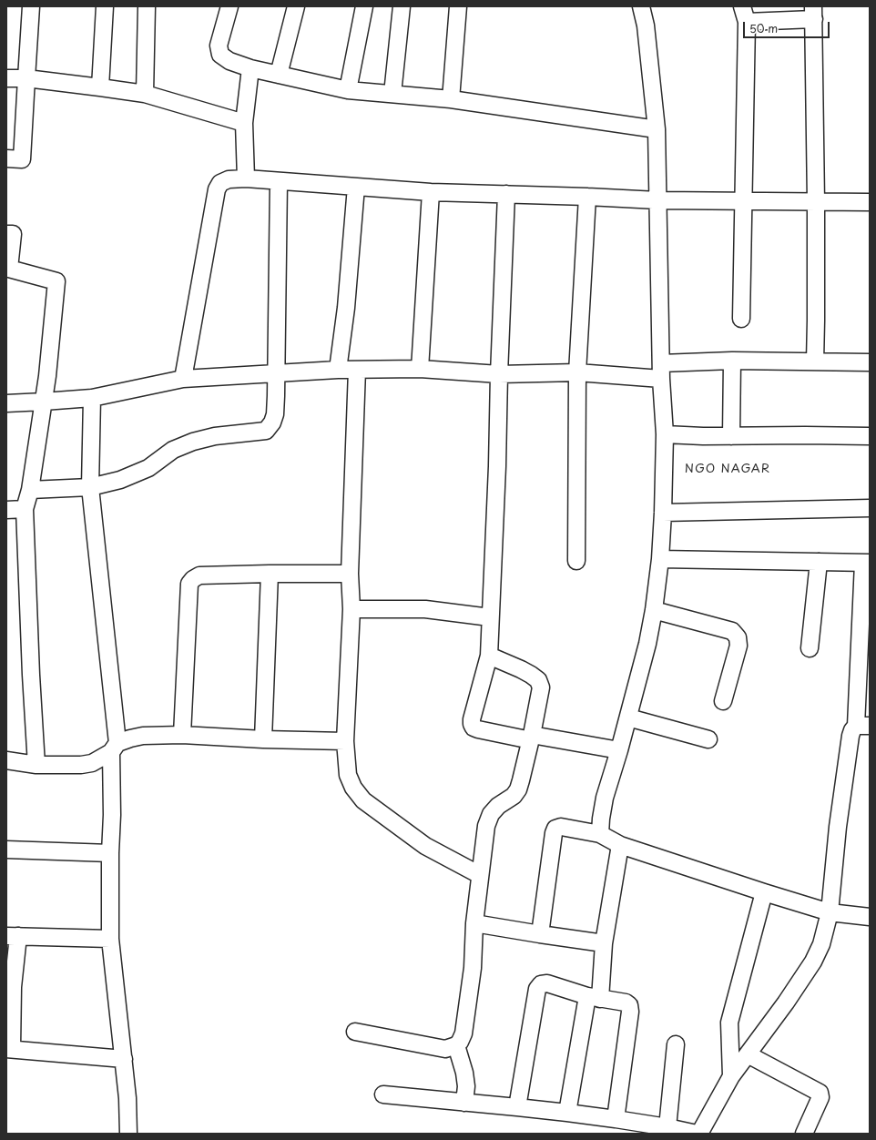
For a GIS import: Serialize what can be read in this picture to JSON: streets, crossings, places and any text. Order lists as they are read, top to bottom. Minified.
{"districts":["NGO NAGAR"],"scale_bar":"50 m"}
